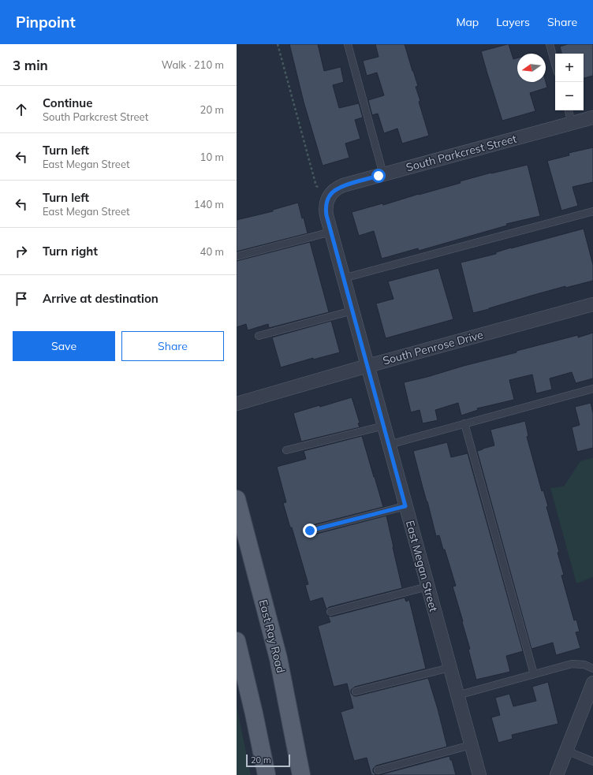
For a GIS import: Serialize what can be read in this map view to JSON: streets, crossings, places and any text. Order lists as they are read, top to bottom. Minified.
{"streets":{"main road":["East Ray Road"],"street":["South Parkcrest Street","South Penrose Drive","East Megan Street"]},"crossings":[["South Parkcrest Street","East Megan Street"],["South Penrose Drive","East Megan Street"]],"scale_bar":"20 m","north":"left","page":{"header":"Pinpoint","nav":["Map","Layers","Share"],"heading":["3 min","Walk · 210 m"],"map_buttons":["+","−"],"list":[["Continue","South Parkcrest Street","20 m"],["Turn left","East Megan Street","10 m"],["Turn left","East Megan Street","140 m"],["Turn right","40 m"],"Arrive at destination"],"buttons":["Save","Share"],"scale":"20 m"}}
